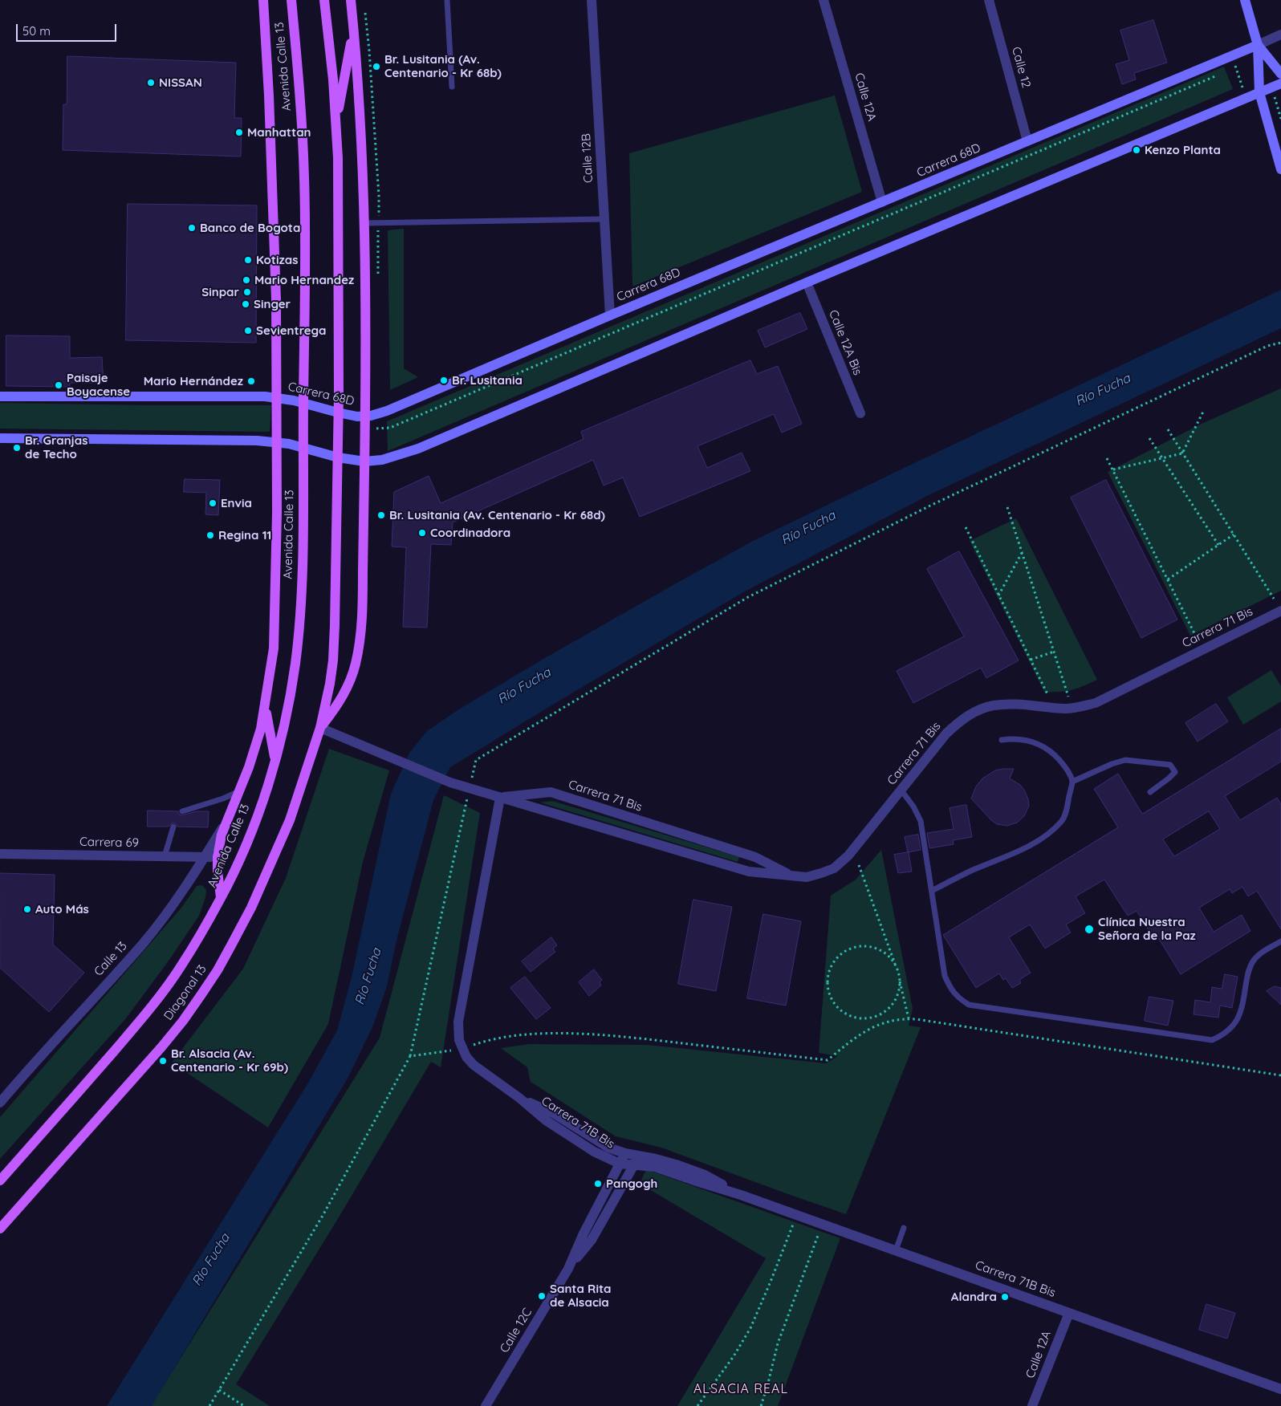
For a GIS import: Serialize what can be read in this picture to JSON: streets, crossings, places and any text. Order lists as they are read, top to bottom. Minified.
{"streets":{"main road":["Avenida Calle 13","Carrera 68D","Diagonal 13"],"street":["Calle 12","Calle 12A","Calle 12B","Calle 12A Bis","Carrera 71 Bis","Carrera 69","Calle 13","Carrera 71B Bis","Calle 12C"]},"crossings":[["Avenida Calle 13","Carrera 68D"],["Avenida Calle 13","Carrera 69"],["Avenida Calle 13","Calle 13"],["Avenida Calle 13","Diagonal 13"],["Calle 12","Carrera 68D"],["Calle 12A","Carrera 68D"],["Calle 12A","Carrera 71B Bis"],["Calle 12B","Carrera 68D"],["Carrera 71 Bis","Diagonal 13"],["Carrera 69","Calle 13"],["Carrera 71B Bis","Calle 12C"]],"districts":["ALSACIA REAL"],"water":["Río Fucha"],"places":["Br. Lusitania (Av. Centenario - Kr 68b)","NISSAN","Manhattan","Kenzo Planta","Banco de Bogota","Kotizas","Mario Hernandez","Sinpar","Singer","Sevientrega","Br. Lusitania","Mario Hernández","Paisaje Boyacense","Br. Granjas de Techo","Envia","Br. Lusitania (Av. Centenario - Kr 68d)","Coordinadora","Regina 11","Auto Más","Clínica Nuestra Señora de la Paz","Br. Alsacia (Av. Centenario - Kr 69b)","Pangogh","Santa Rita de Alsacia","Alandra"],"scale_bar":"50 m"}
